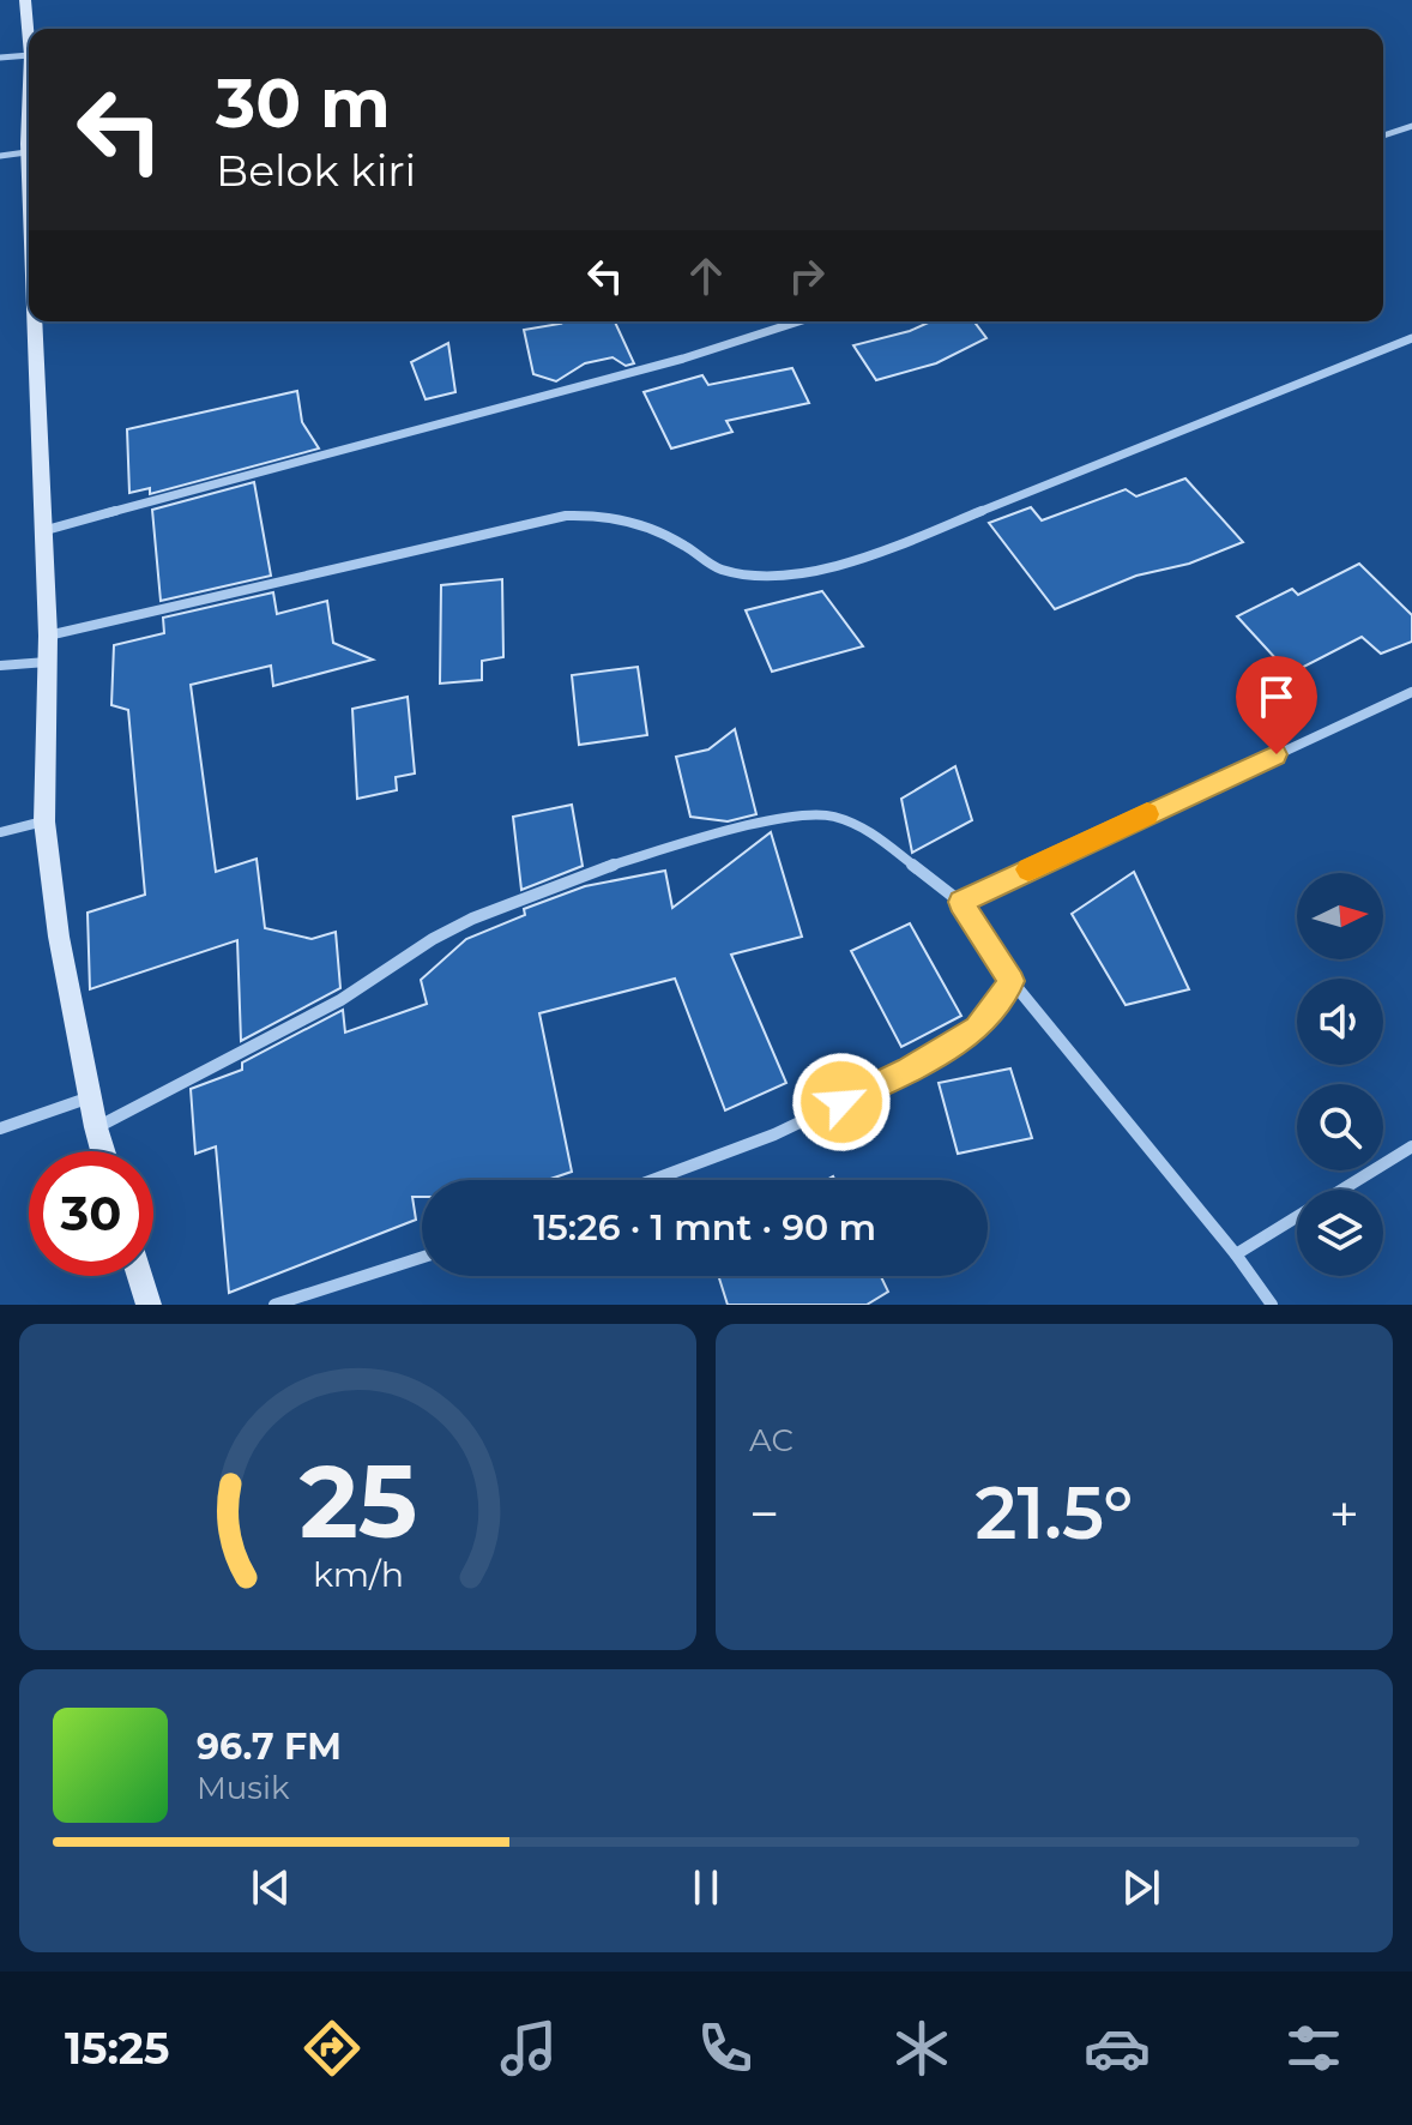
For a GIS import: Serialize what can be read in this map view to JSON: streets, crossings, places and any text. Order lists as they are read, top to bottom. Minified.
{"north":"right","page":{"turn":["30 m","Belok kiri"],"limit":"30","trip":"15:26 · 1 mnt · 90 m","tile":"AC","heat":["−","21.5°","+"],"song":["96.7 FM","Musik"],"tabs":"15:25","gauge":["25","km/h"]}}
